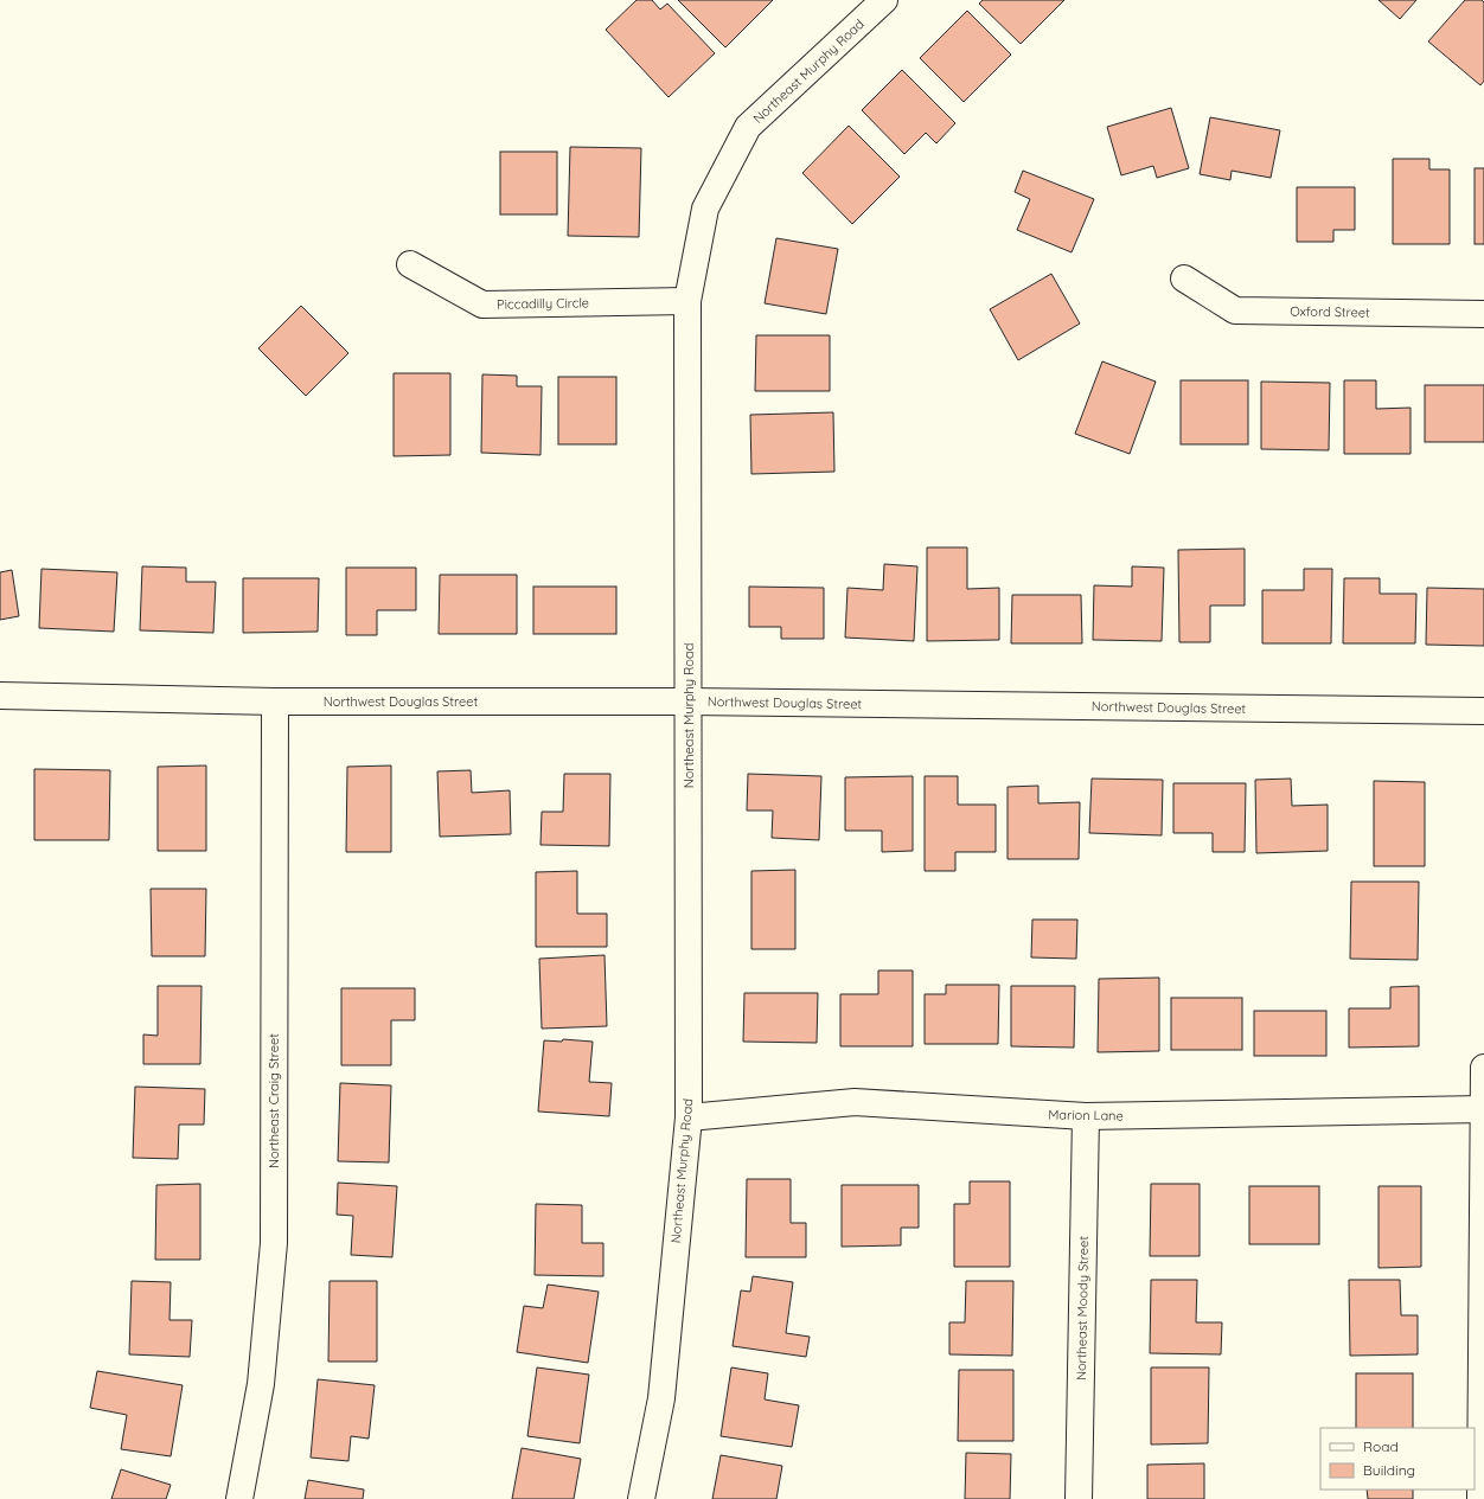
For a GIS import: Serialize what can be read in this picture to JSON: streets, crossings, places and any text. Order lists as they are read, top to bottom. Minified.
{"streets":{"street":["Northeast Murphy Road","Piccadilly Circle","Oxford Street","Northwest Douglas Street","Northeast Craig Street","Marion Lane","Northeast Moody Street"]},"crossings":[["Northeast Murphy Road","Piccadilly Circle"],["Northeast Murphy Road","Northwest Douglas Street"],["Northeast Murphy Road","Marion Lane"],["Northwest Douglas Street","Northeast Craig Street"],["Marion Lane","Northeast Moody Street"]],"legend":["Road","Building"]}
